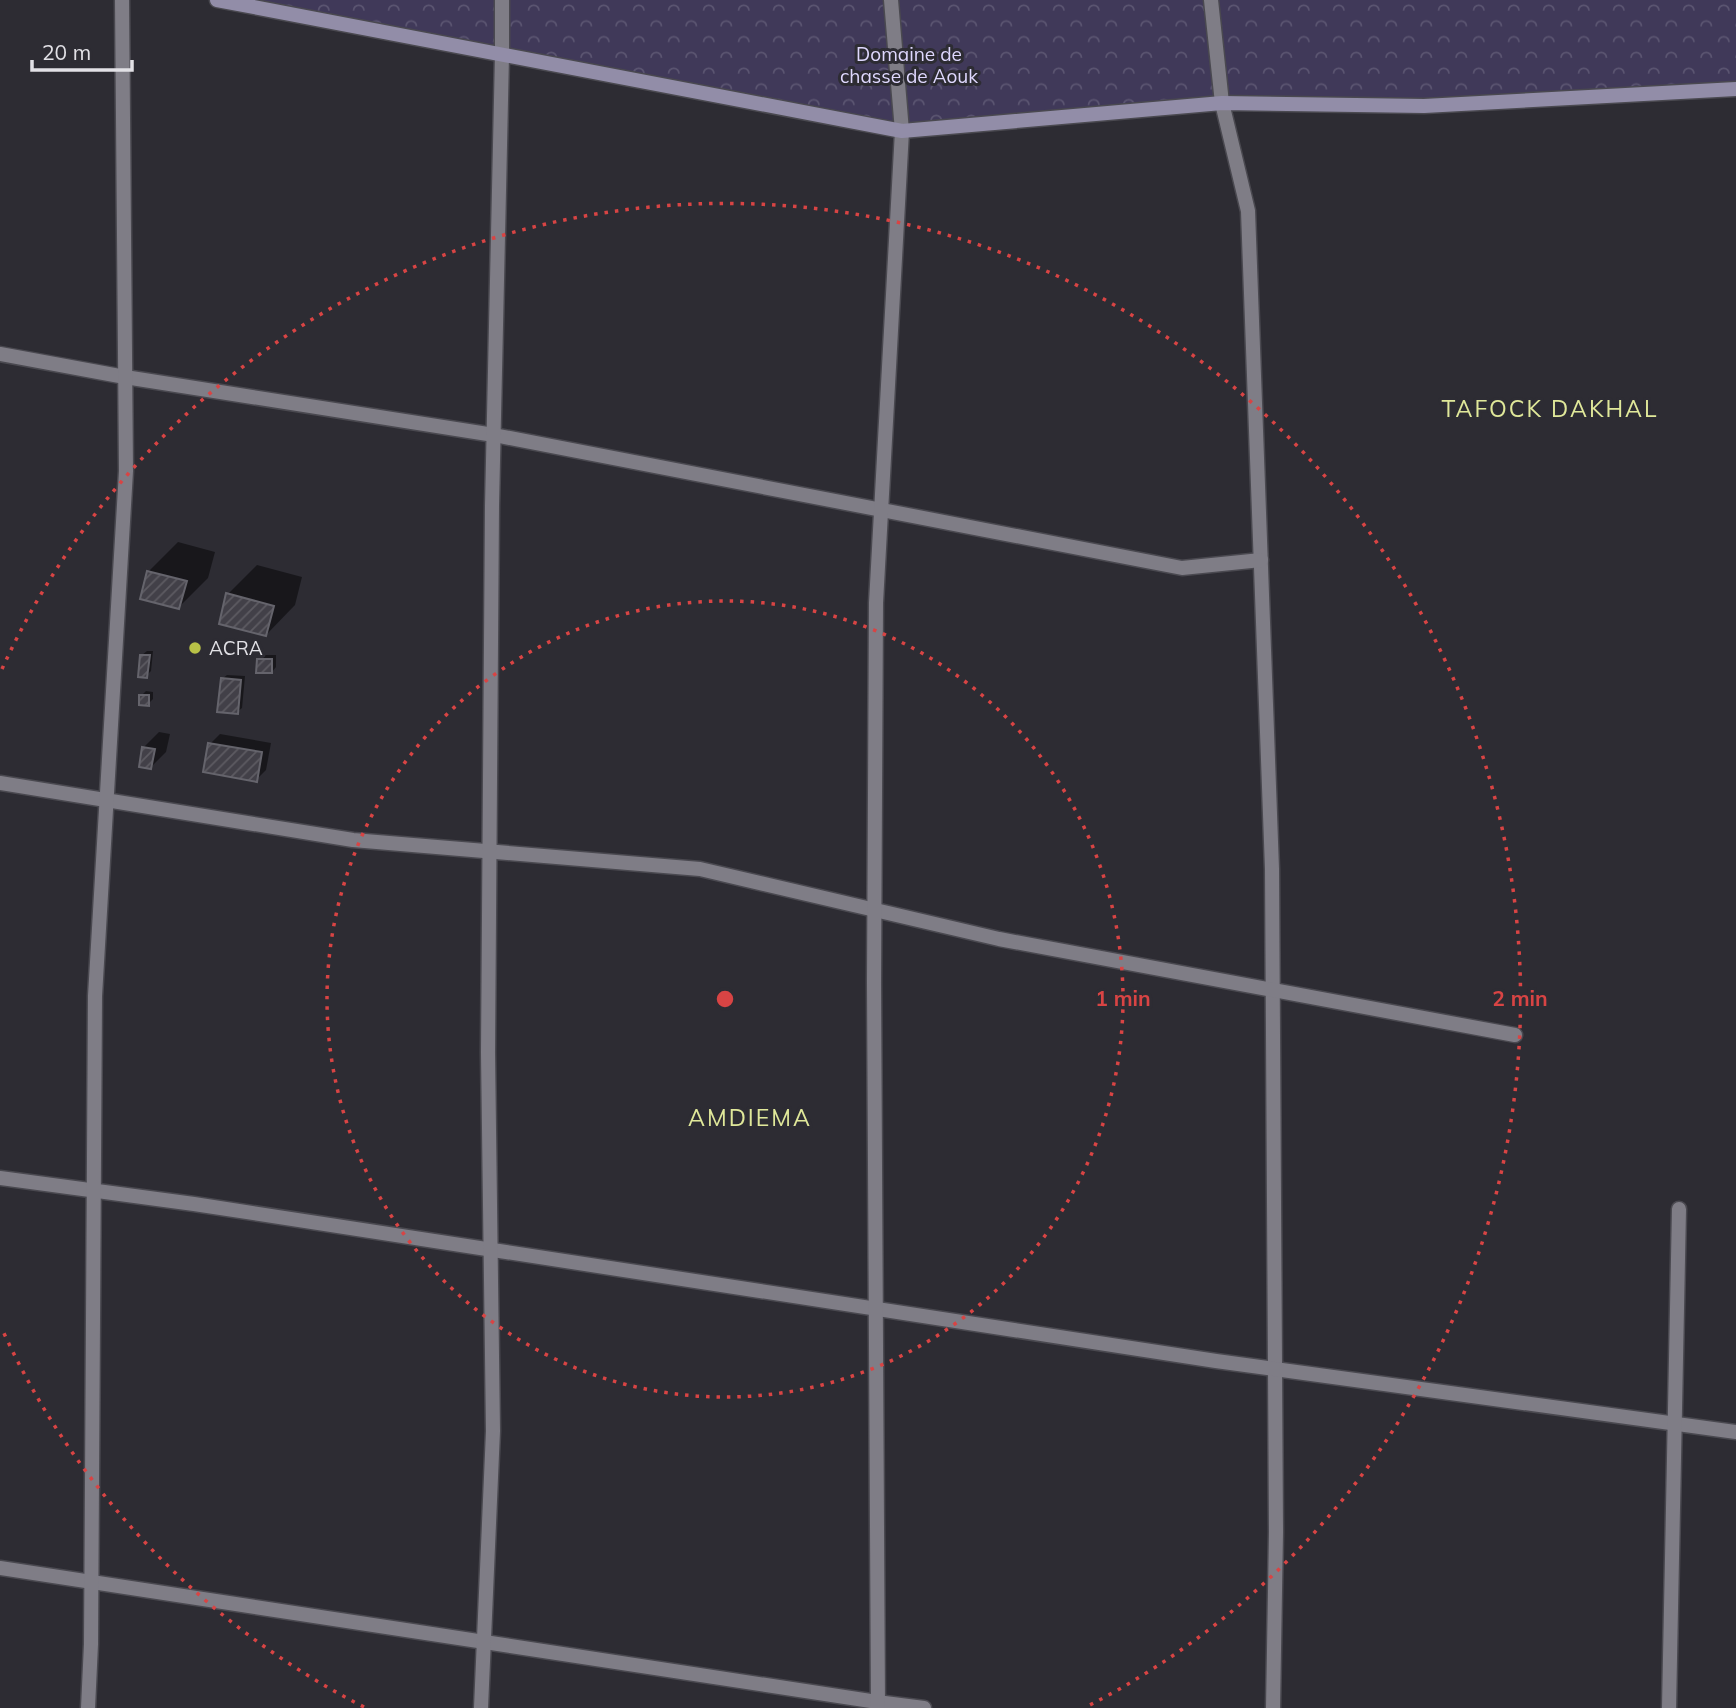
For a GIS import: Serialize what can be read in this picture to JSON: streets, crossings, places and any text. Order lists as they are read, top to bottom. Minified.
{"districts":["TAFOCK DAKHAL","AMDIEMA"],"parks":["Domaine de chasse de Aouk"],"places":["ACRA"],"scale_bar":"20 m","rings":["1 min","2 min"]}
